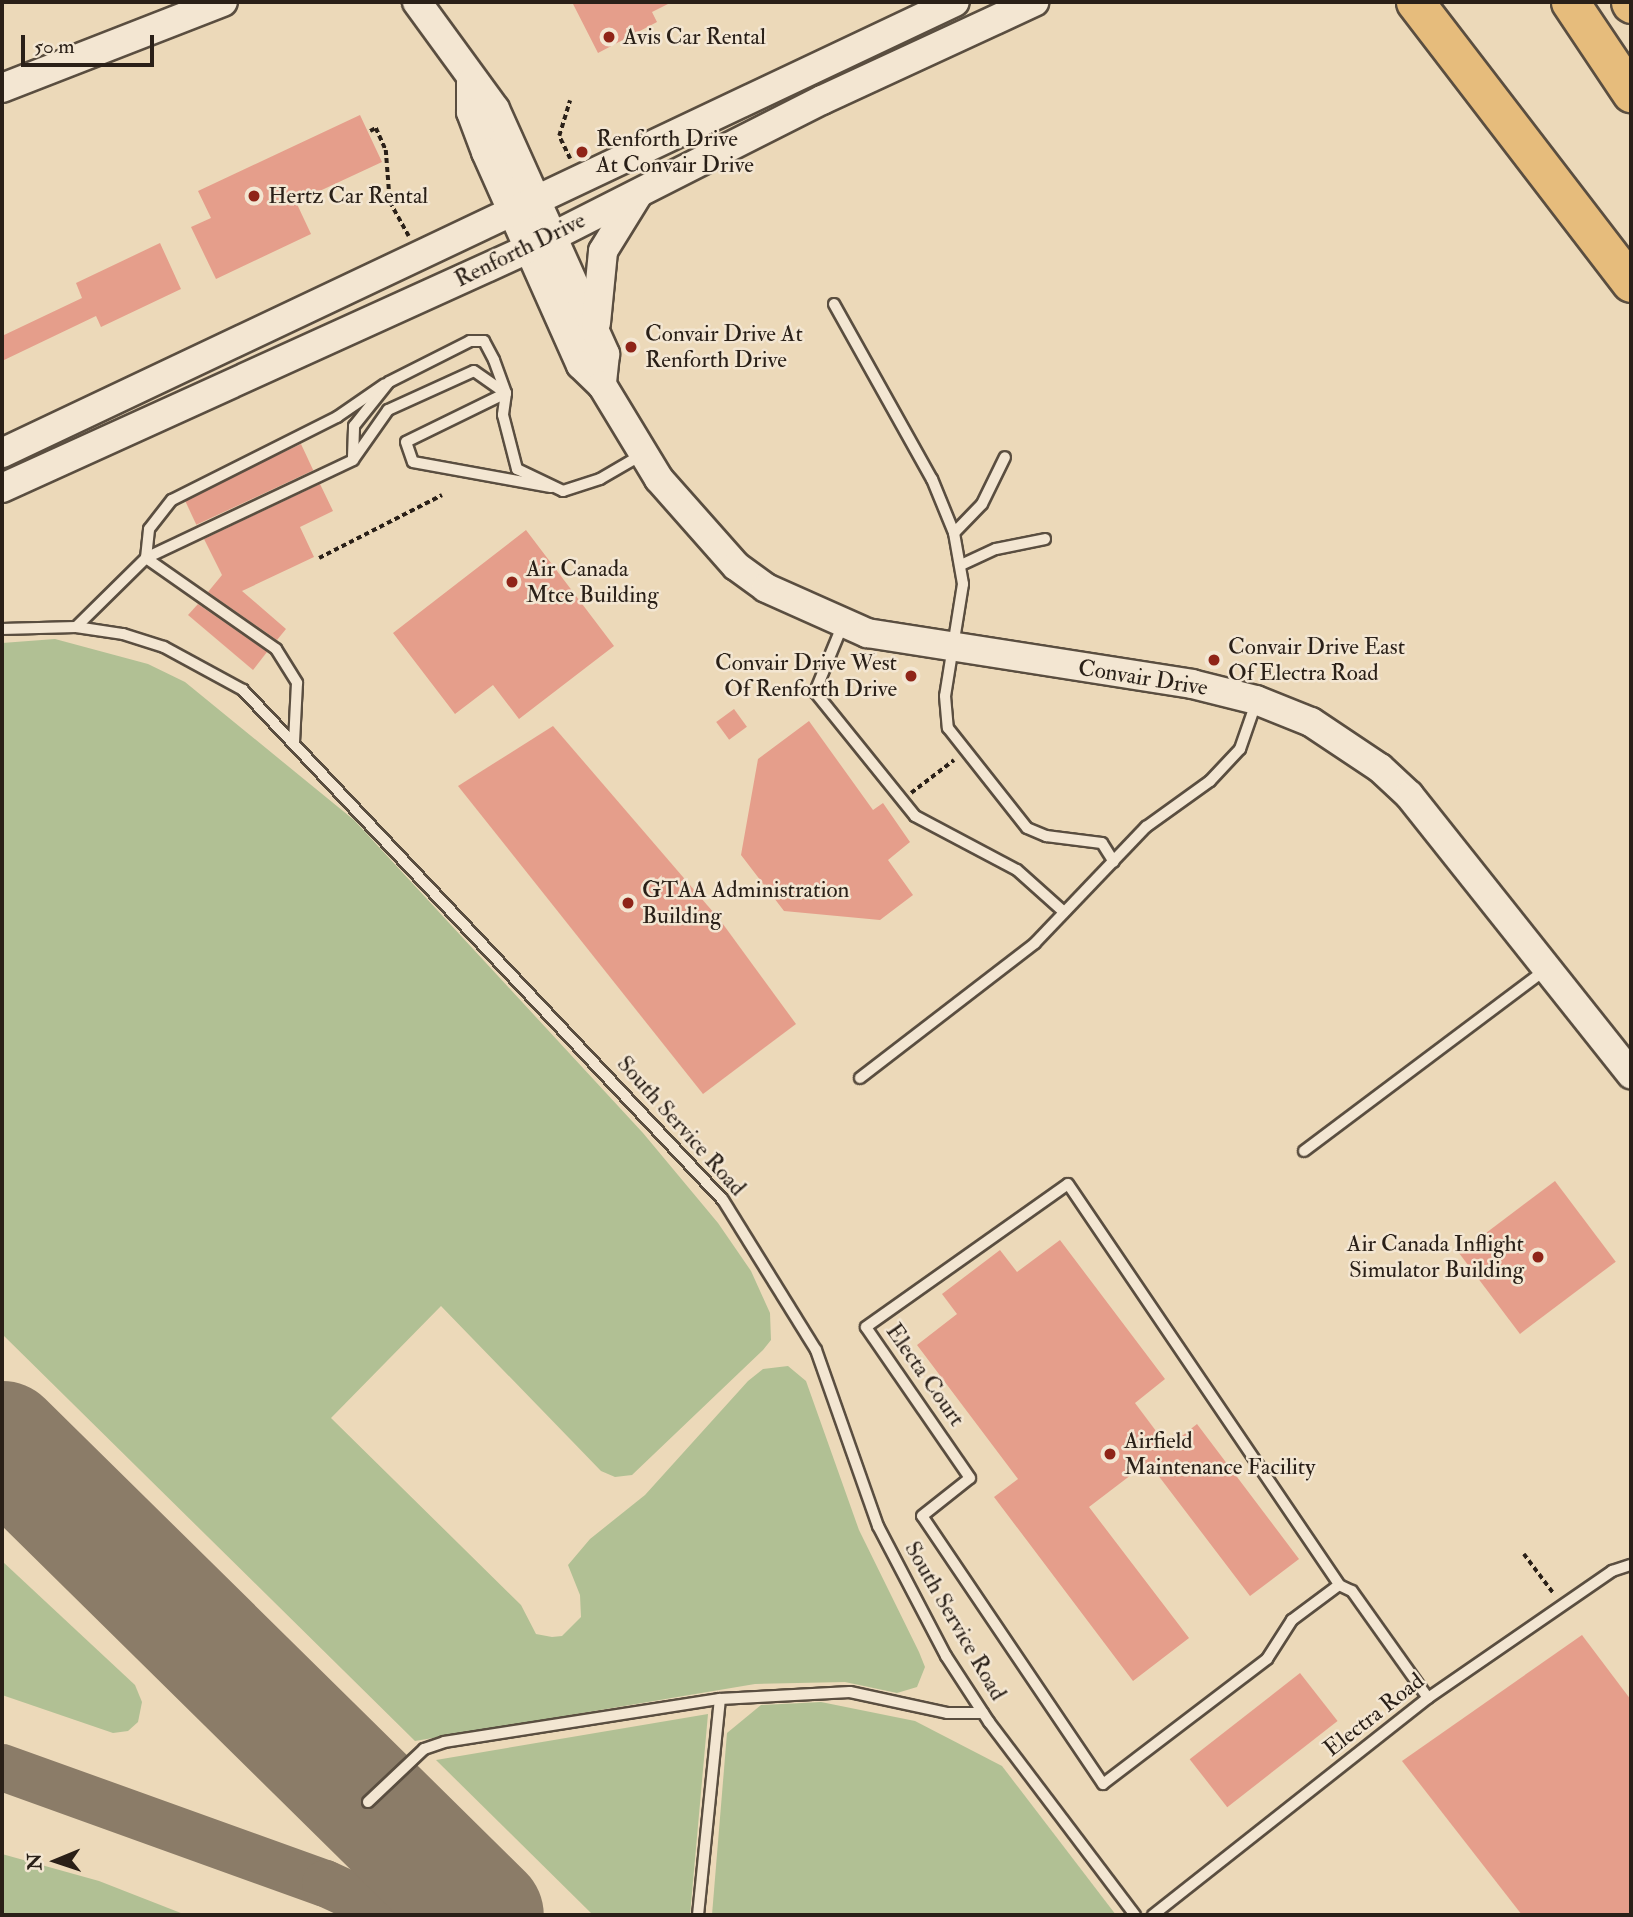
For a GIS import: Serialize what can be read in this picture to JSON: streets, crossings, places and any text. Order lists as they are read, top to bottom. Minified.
{"streets":{"street":["Renforth Drive","Convair Drive"],"lane":["South Service Road","Electa Court","Electra Road"]},"crossings":[["Renforth Drive","Convair Drive"]],"places":["Avis Car Rental","Renforth Drive At Convair Drive","Hertz Car Rental","Convair Drive At Renforth Drive","Air Canada Mtce Building","Convair Drive East Of Electra Road","Convair Drive West Of Renforth Drive","GTAA Administration Building","Air Canada Inflight Simulator Building","Airfield Maintenance Facility"],"scale_bar":"50 m","north":"left"}
